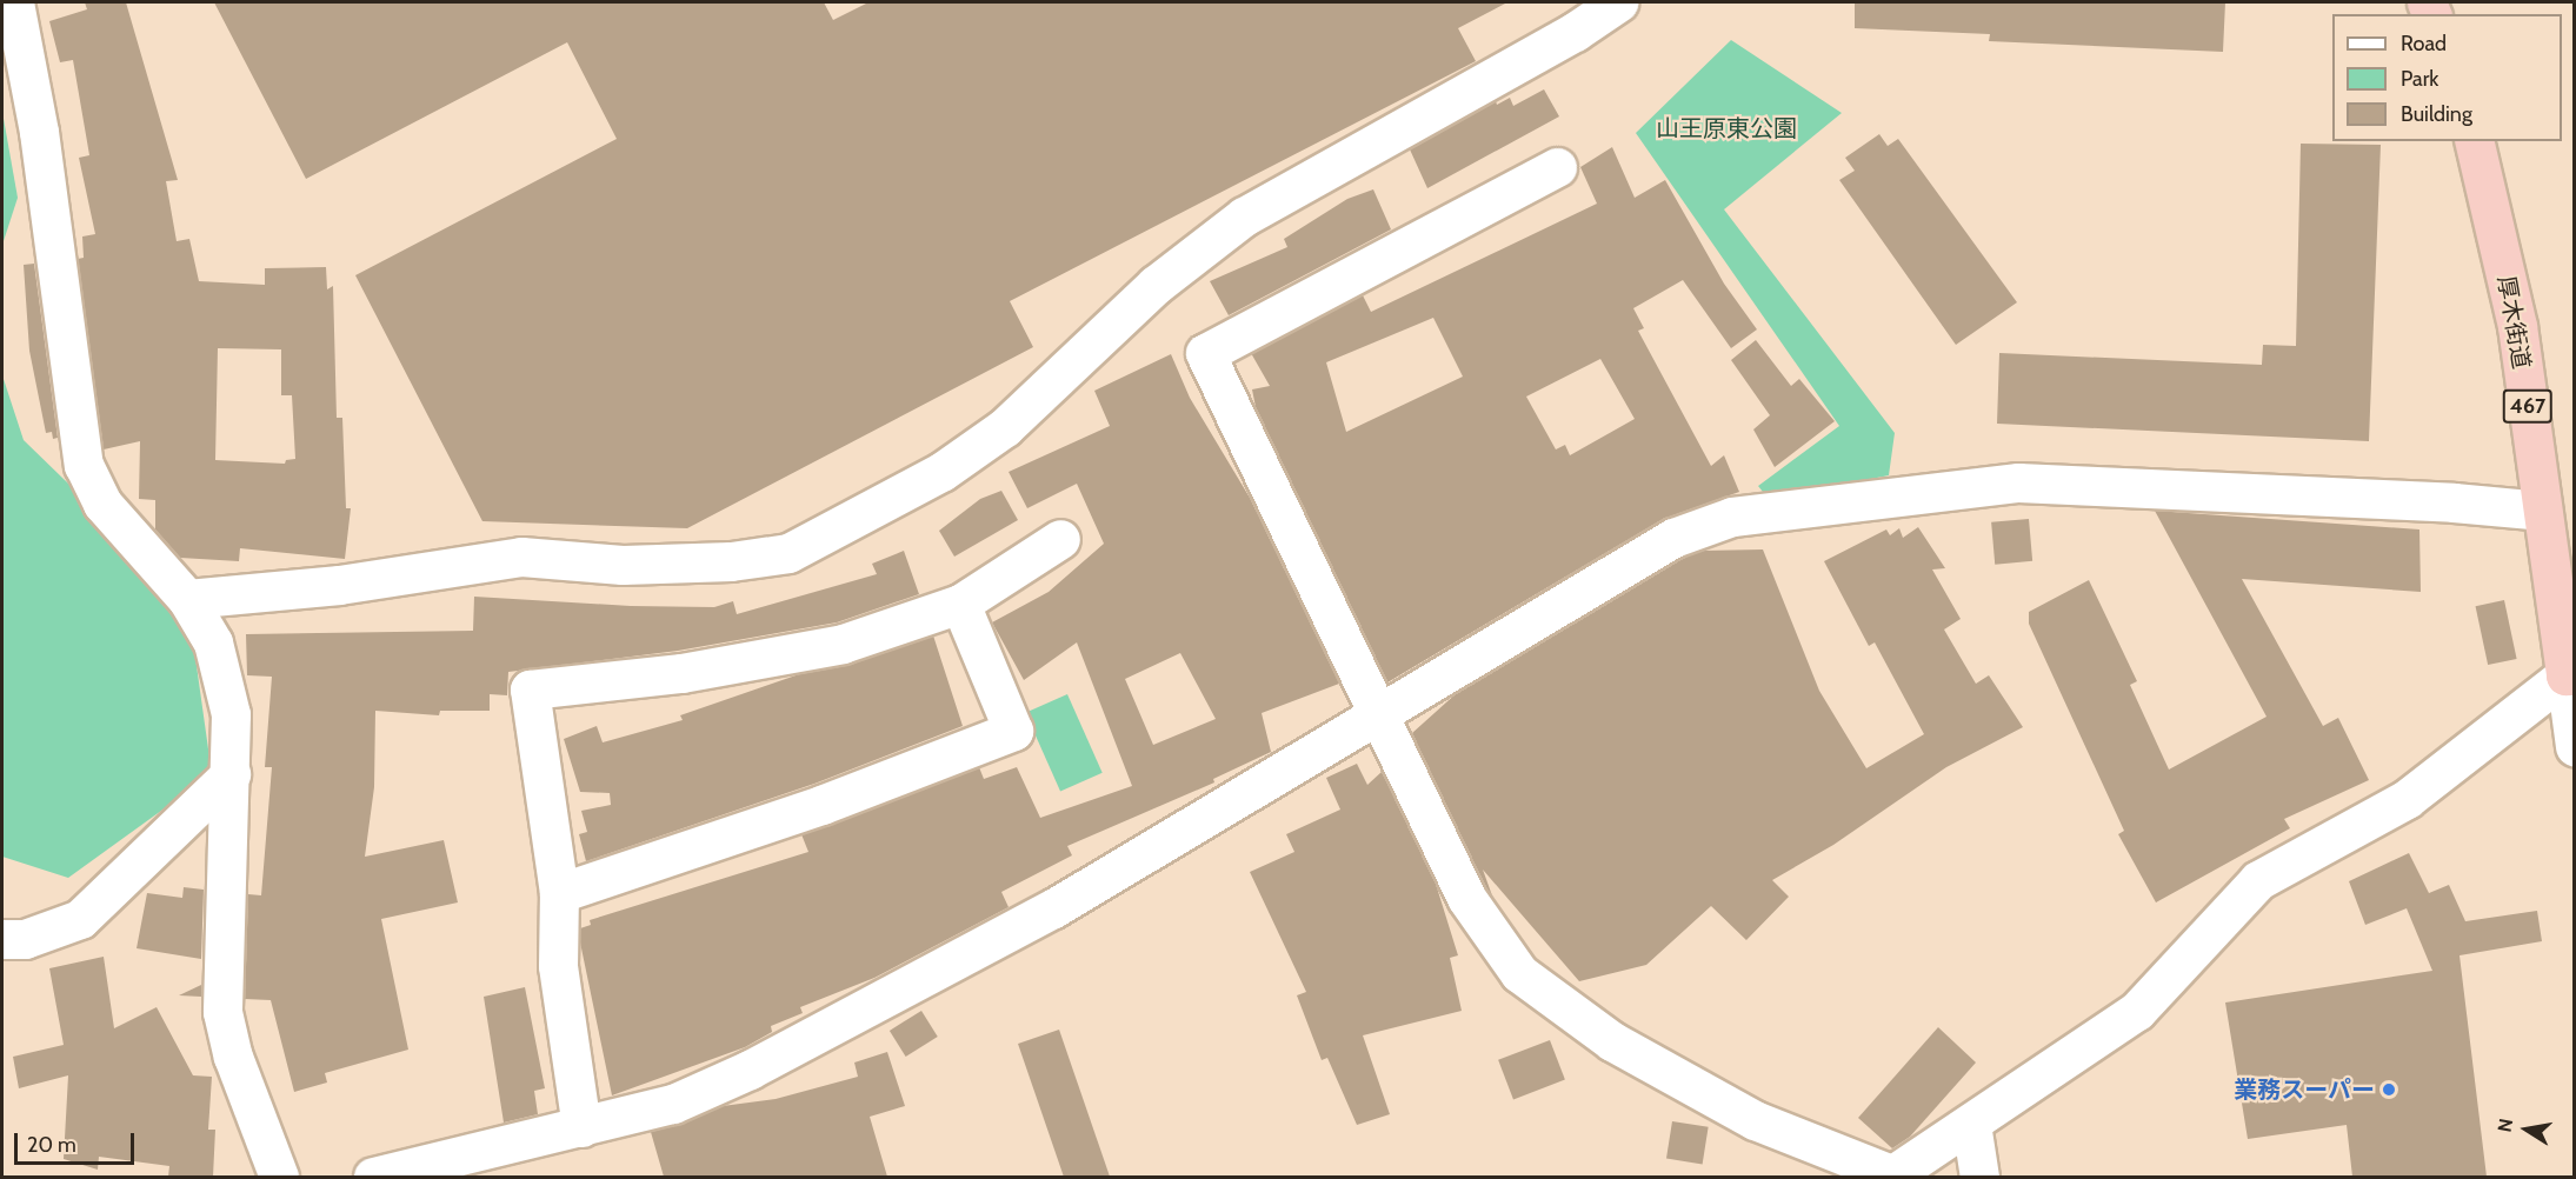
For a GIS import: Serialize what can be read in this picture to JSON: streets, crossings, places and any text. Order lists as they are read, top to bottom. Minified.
{"streets":{"highway":["厚木街道","467"]},"parks":["山王原東公園"],"places":["業務スーパー"],"legend":["Road","Park","Building"],"scale_bar":"20 m","north":"left"}
